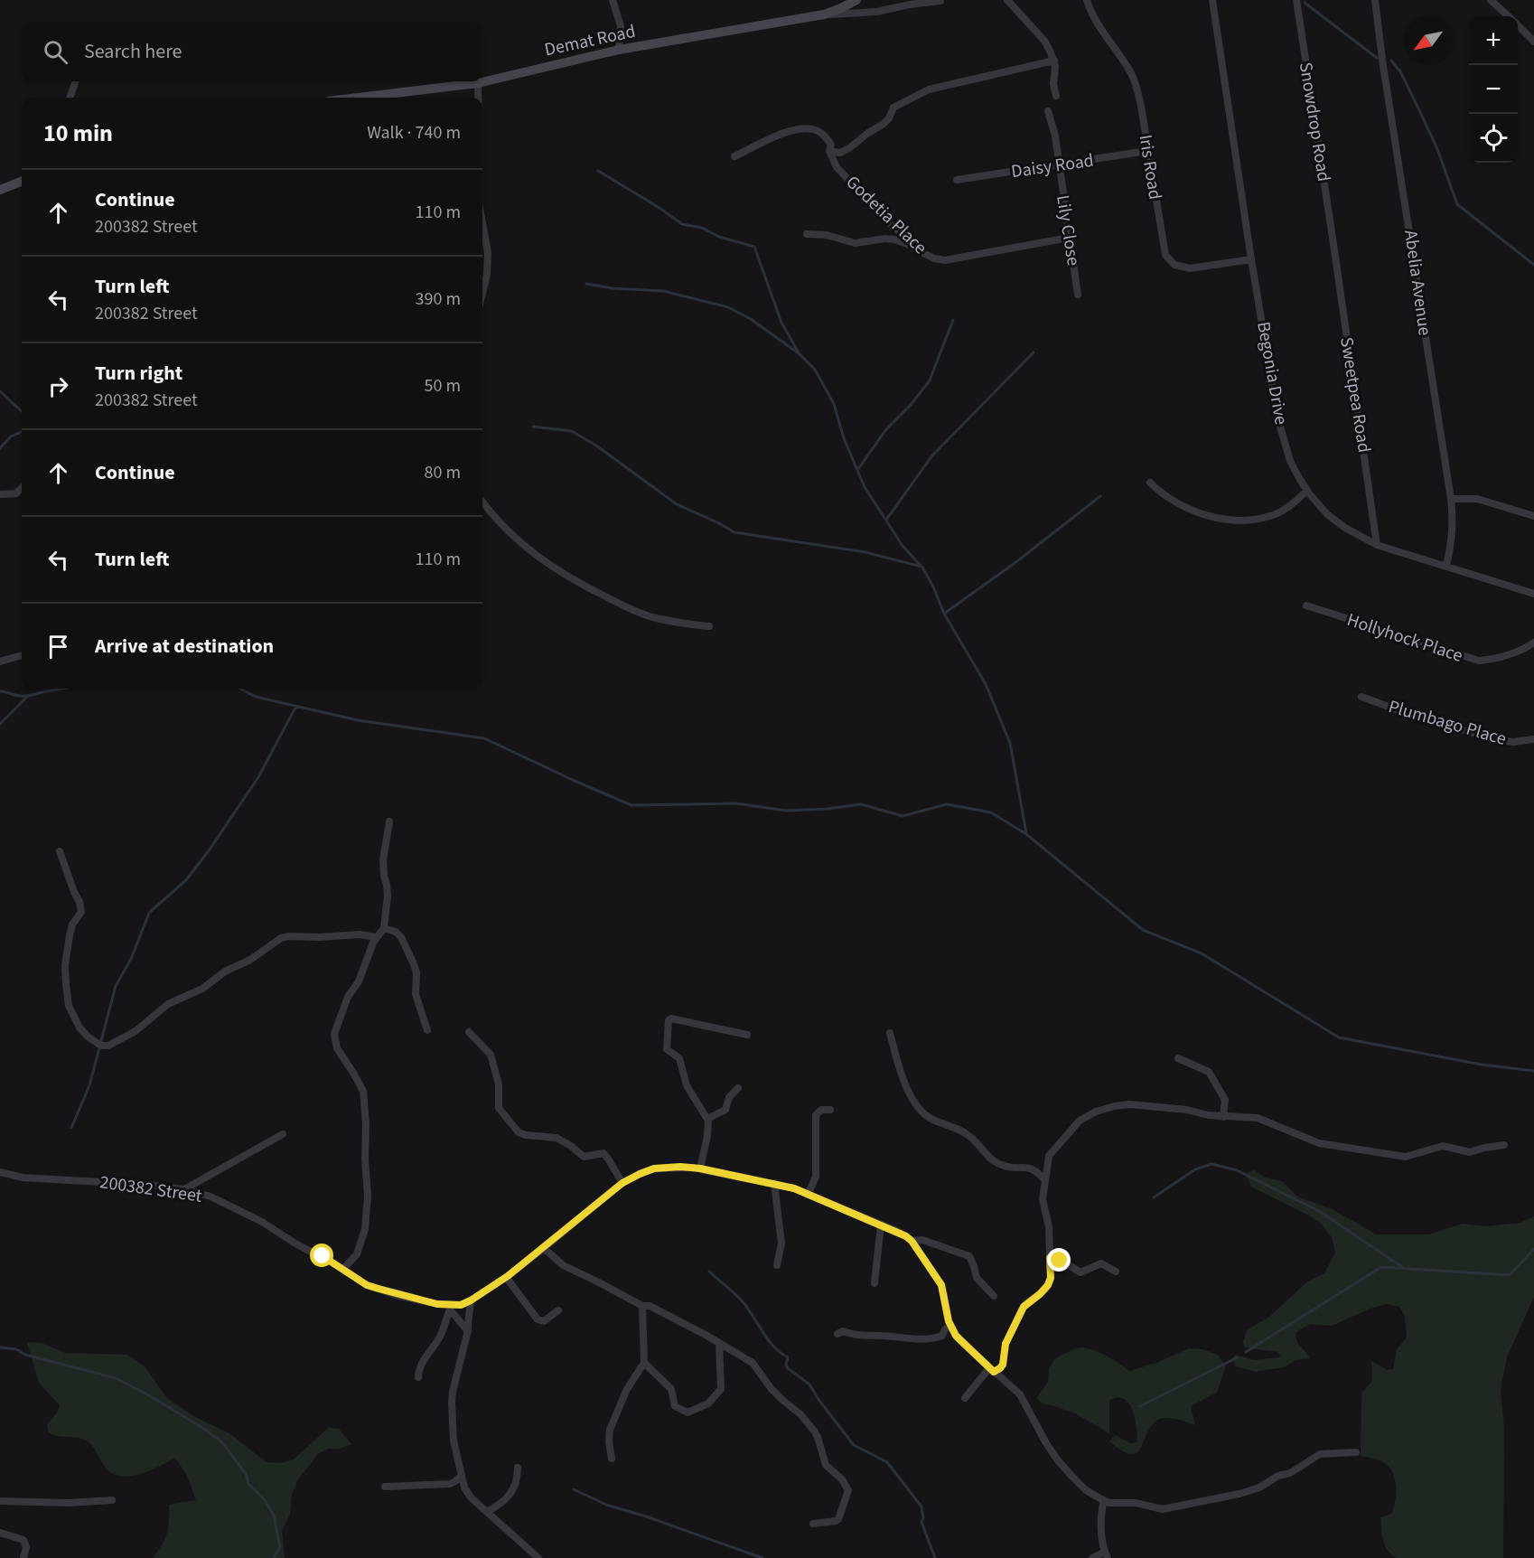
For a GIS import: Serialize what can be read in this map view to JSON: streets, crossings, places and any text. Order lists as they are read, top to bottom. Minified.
{"streets":{"street":["Demat Road","Snowdrop Road","Daisy Road","Iris Road","Godetia Place","Lily Close","Abelia Avenue","Begonia Drive","Sweetpea Road","Hollyhock Place","Plumbago Place","200382 Street"]},"crossings":[["Snowdrop Road","Sweetpea Road"],["Daisy Road","Iris Road"],["Daisy Road","Lily Close"],["Iris Road","Begonia Drive"],["Godetia Place","Lily Close"],["Abelia Avenue","Begonia Drive"],["Begonia Drive","Sweetpea Road"]],"north":"bottom left","page":{"map_buttons":["+","−"],"search":"Search here","heading":["10 min","Walk · 740 m"],"list":[["Continue","200382 Street","110 m"],["Turn left","200382 Street","390 m"],["Turn right","200382 Street","50 m"],["Continue","80 m"],["Turn left","110 m"],"Arrive at destination"]}}
